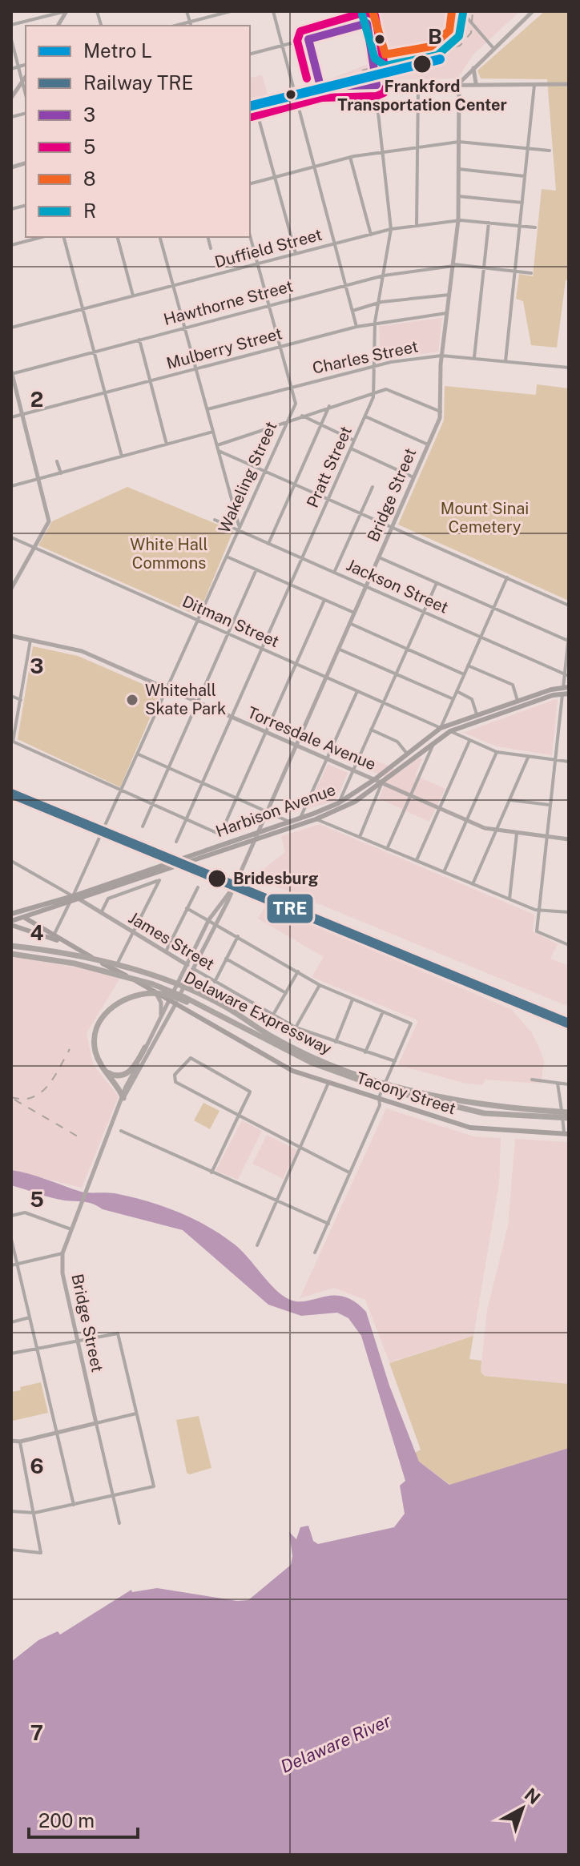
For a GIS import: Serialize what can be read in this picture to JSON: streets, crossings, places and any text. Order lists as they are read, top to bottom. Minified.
{"streets":{"highway":["Delaware Expressway"],"main road":["Bridge Street","Torresdale Avenue","Harbison Avenue","James Street","Tacony Street"],"street":["Duffield Street","Hawthorne Street","Mulberry Street","Charles Street","Pratt Street","Wakeling Street","Jackson Street","Ditman Street"]},"crossings":[["Duffield Street","Pratt Street"],["Duffield Street","Wakeling Street"],["Duffield Street","Bridge Street"],["Hawthorne Street","Pratt Street"],["Hawthorne Street","Wakeling Street"],["Hawthorne Street","Bridge Street"],["Mulberry Street","Pratt Street"],["Mulberry Street","Wakeling Street"],["Mulberry Street","Bridge Street"],["Charles Street","Pratt Street"],["Charles Street","Wakeling Street"],["Charles Street","Bridge Street"],["Pratt Street","Jackson Street"],["Pratt Street","Ditman Street"],["Pratt Street","Torresdale Avenue"],["Wakeling Street","Jackson Street"],["Wakeling Street","Ditman Street"],["Wakeling Street","Torresdale Avenue"],["Wakeling Street","Harbison Avenue"],["Wakeling Street","James Street"],["Wakeling Street","Tacony Street"],["Bridge Street","Jackson Street"],["Bridge Street","Ditman Street"],["Bridge Street","Torresdale Avenue"],["Bridge Street","Harbison Avenue"],["Bridge Street","James Street"],["Bridge Street","Tacony Street"],["Ditman Street","Harbison Avenue"],["Torresdale Avenue","Harbison Avenue"],["Harbison Avenue","James Street"],["Harbison Avenue","Tacony Street"]],"water":["Delaware River"],"parks":["Mount Sinai Cemetery","White Hall Commons"],"places":["Frankford Transportation Center","Whitehall Skate Park","Bridesburg"],"lines":["transit line 8","transit line 5","transit line R","transit line 3","metro line L","rail line TRE"],"legend":["Metro L","Railway TRE","3","5","8","R"],"scale_bar":"200 m","north":"top right","grid":{"columns":["B"],"rows":["2","3","4","5","6","7"]}}
